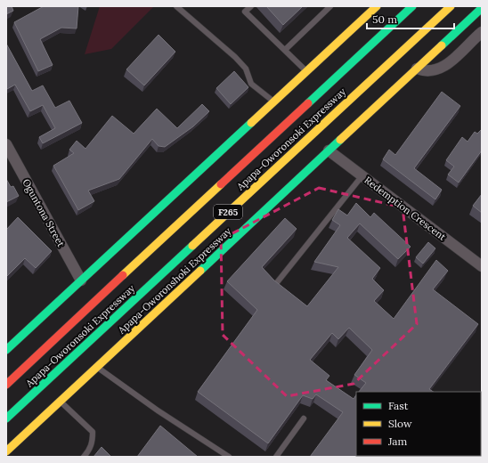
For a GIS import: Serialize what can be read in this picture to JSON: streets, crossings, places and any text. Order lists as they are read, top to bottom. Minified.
{"streets":{"main road":["Apapa-Oworonsoki Expressway","F265","Apapa-Oworonshoki Expressway"],"street":["Redemption Crescent","Oguntona Street"]},"crossings":[["Redemption Crescent","Apapa-Oworonshoki Expressway"]],"legend":["Fast","Slow","Jam"],"scale_bar":"50 m"}
